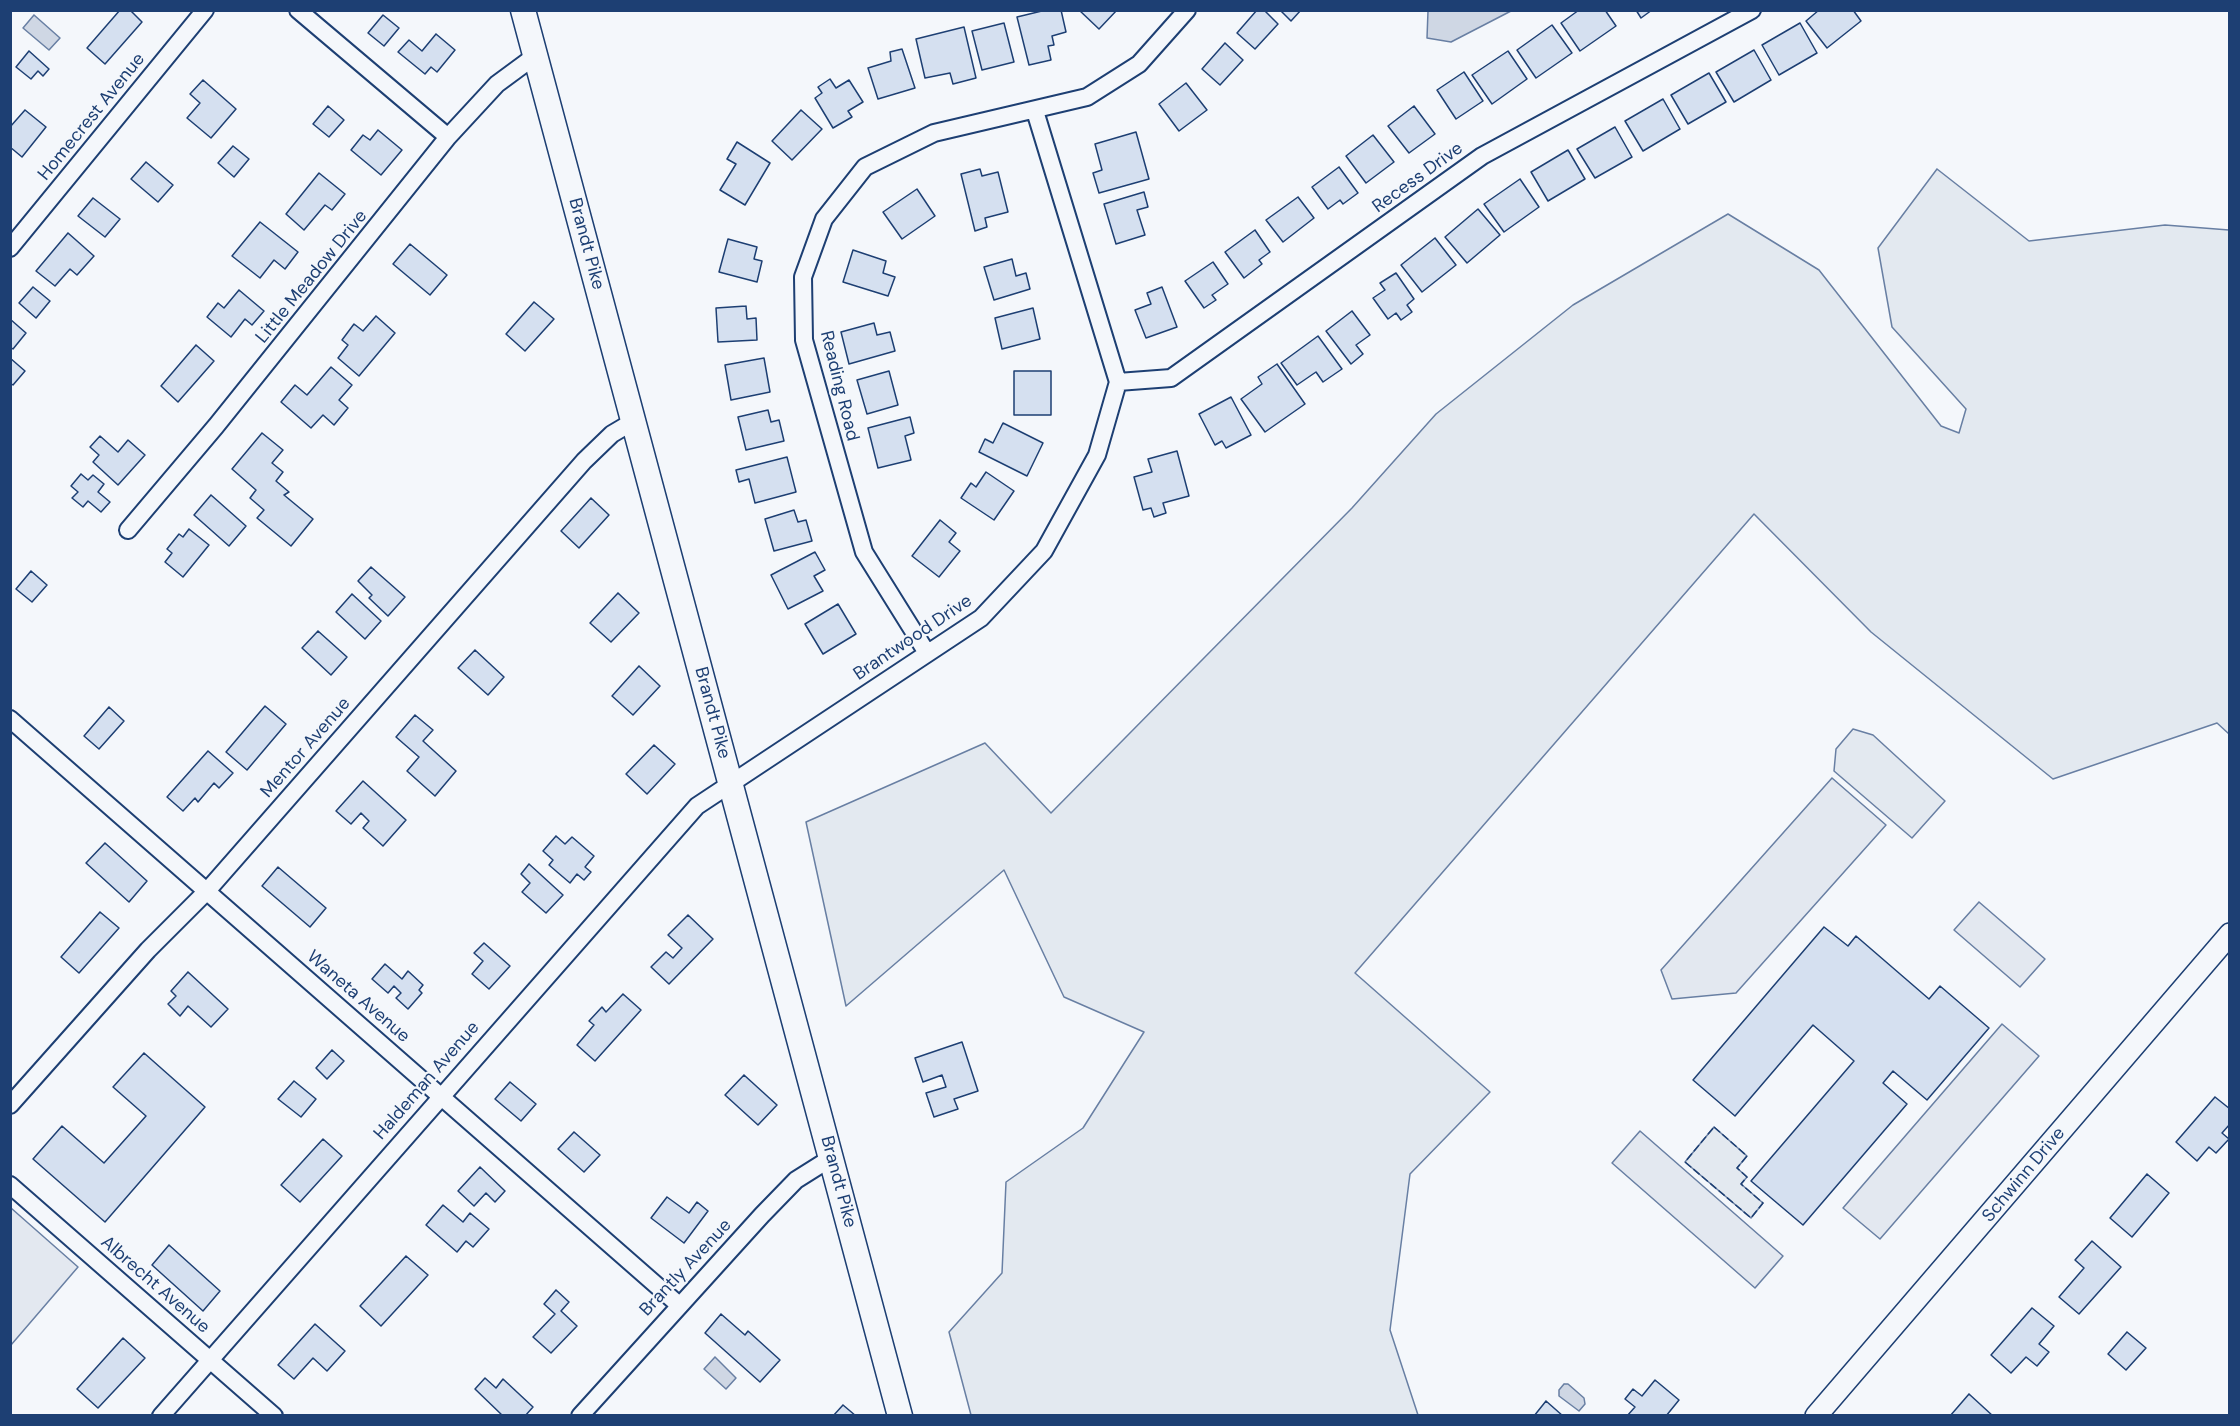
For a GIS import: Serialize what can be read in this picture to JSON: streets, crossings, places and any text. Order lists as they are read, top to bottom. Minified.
{"streets":{"main road":["Brandt Pike"],"street":["Homecrest Avenue","Recess Drive","Little Meadow Drive","Reading Road","Brantwood Drive","Mentor Avenue","Waneta Avenue","Haldeman Avenue","Schwinn Drive","Brantly Avenue","Albrecht Avenue"]},"crossings":[["Recess Drive","Brantwood Drive"],["Brandt Pike","Little Meadow Drive"],["Brandt Pike","Brantwood Drive"],["Brandt Pike","Mentor Avenue"],["Brandt Pike","Haldeman Avenue"],["Brandt Pike","Brantly Avenue"],["Reading Road","Brantwood Drive"],["Brantwood Drive","Haldeman Avenue"],["Mentor Avenue","Waneta Avenue"],["Waneta Avenue","Haldeman Avenue"],["Waneta Avenue","Brantly Avenue"],["Haldeman Avenue","Albrecht Avenue"]]}
